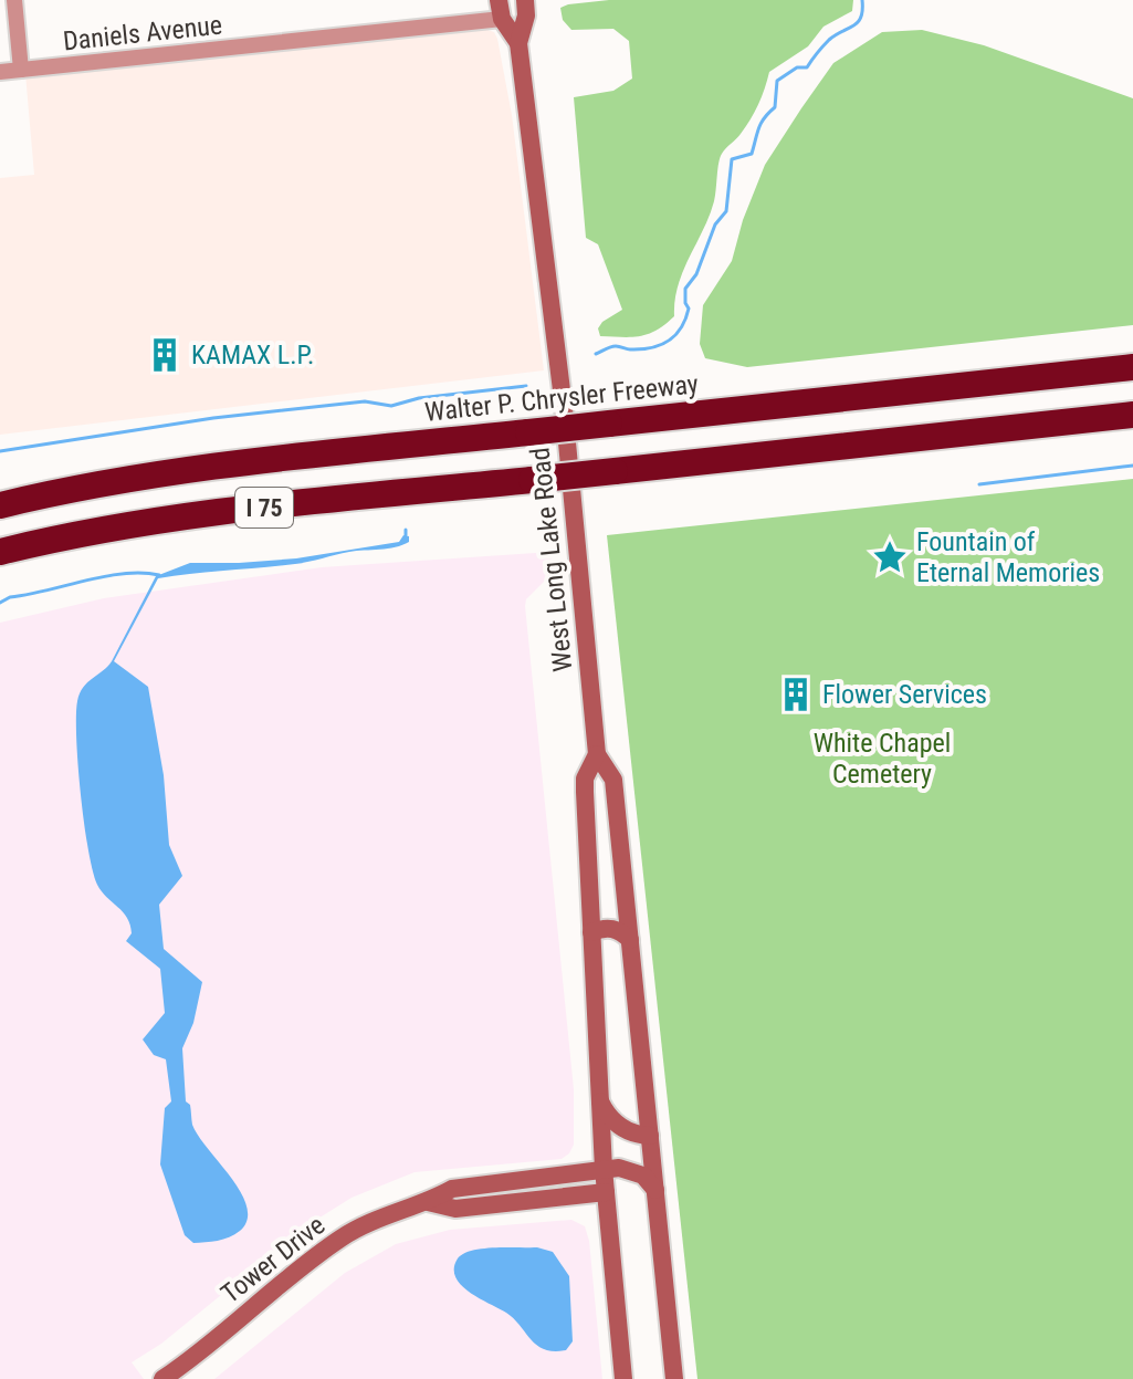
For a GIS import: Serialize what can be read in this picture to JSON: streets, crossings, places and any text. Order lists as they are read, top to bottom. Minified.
{"streets":{"highway":["Walter P. Chrysler Freeway","I 75"],"main road":["West Long Lake Road","Tower Drive"],"street":["Daniels Avenue"]},"crossings":[["Daniels Avenue","West Long Lake Road"],["West Long Lake Road","Tower Drive"]],"parks":["White Chapel Cemetery"],"places":{"building":["KAMAX L.P.","Flower Services"],"place":["Fountain of Eternal Memories"]}}
